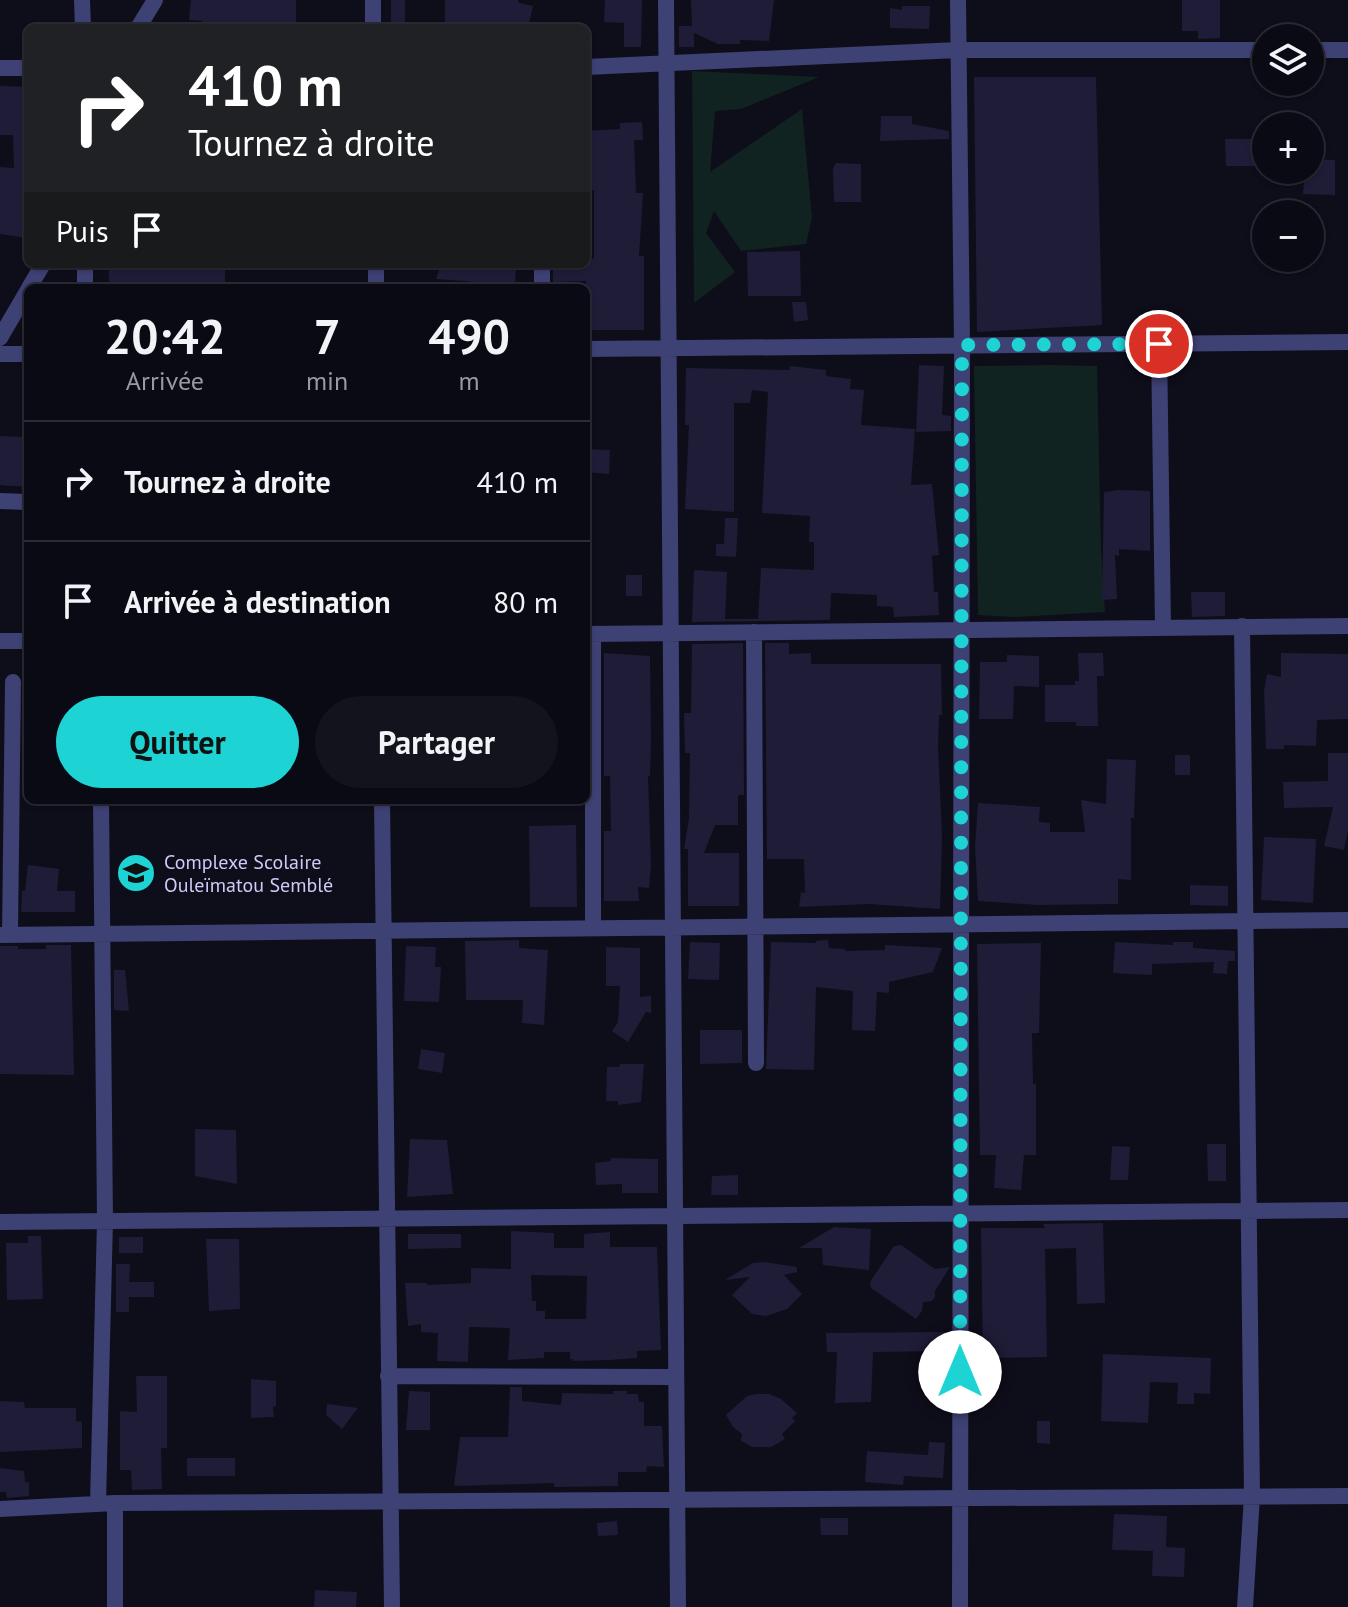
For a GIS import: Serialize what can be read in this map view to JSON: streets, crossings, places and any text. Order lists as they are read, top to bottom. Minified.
{"places":{"school or university":["Complexe Scolaire Ouleïmatou Semblé"]},"page":{"map_buttons":["+","−"],"turn":["410 m","Tournez à droite"],"then":"Puis","eta":["20:42","Arrivée","7","min","490","m"],"list":[{"name":"Tournez à droite","value":"410 m"},{"name":"Arrivée à destination","value":"80 m"}],"buttons":["Quitter","Partager"]}}
